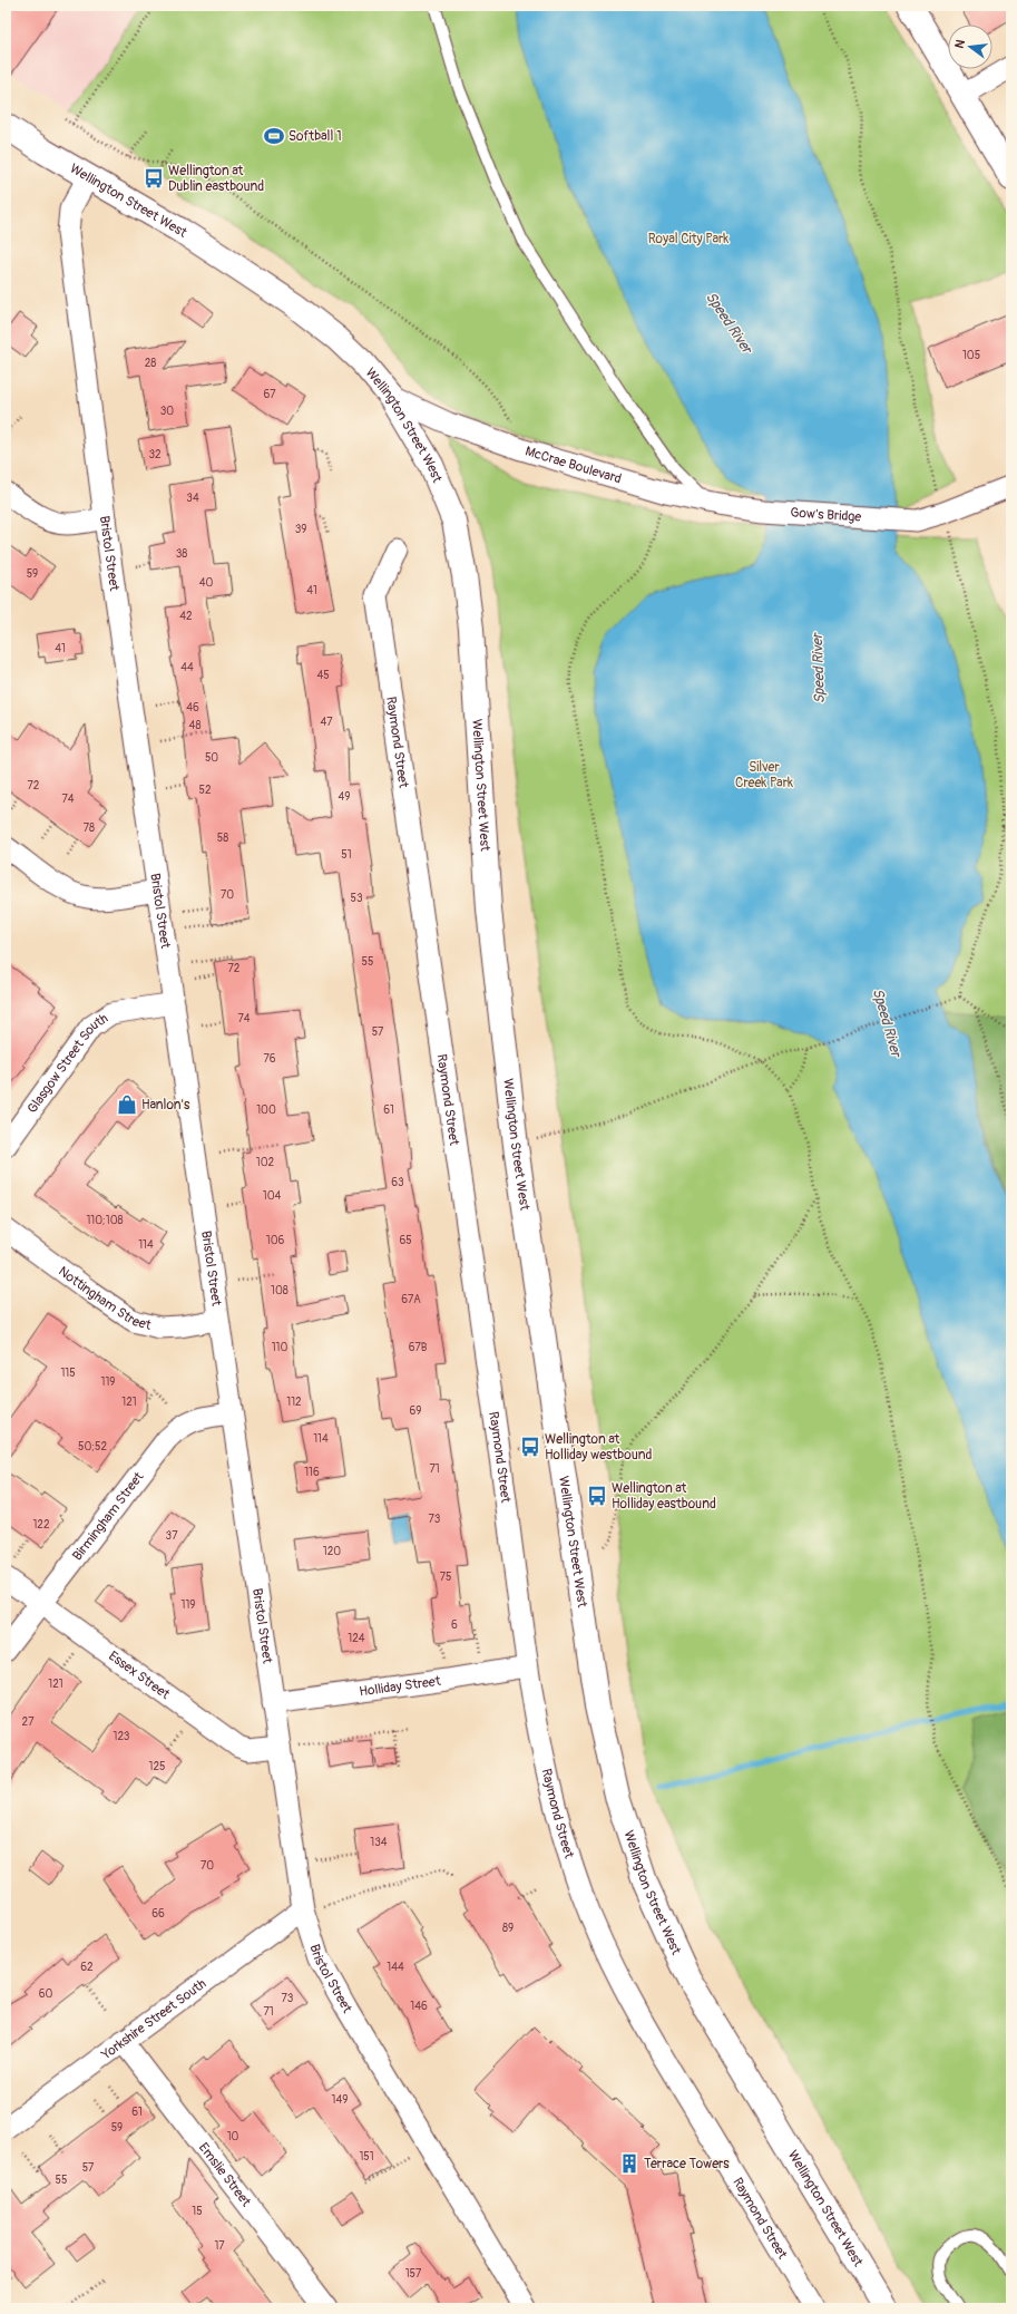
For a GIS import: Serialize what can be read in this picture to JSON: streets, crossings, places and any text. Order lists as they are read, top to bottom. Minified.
{"streets":{"main road":["Wellington Street West"],"street":["McCrae Boulevard","Gow's Bridge","Bristol Street","Raymond Street","Glasgow Street South","Nottingham Street","Birmingham Street","Essex Street","Holliday Street","Yorkshire Street South","Emslie Street"]},"crossings":[["Wellington Street West","McCrae Boulevard"],["Wellington Street West","Bristol Street"],["McCrae Boulevard","Gow's Bridge"],["Bristol Street","Glasgow Street South"],["Bristol Street","Nottingham Street"],["Bristol Street","Birmingham Street"],["Bristol Street","Essex Street"],["Bristol Street","Holliday Street"],["Bristol Street","Yorkshire Street South"],["Raymond Street","Holliday Street"],["Birmingham Street","Essex Street"],["Yorkshire Street South","Emslie Street"]],"water":["Speed River"],"parks":["Royal City Park","Silver Creek Park"],"places":{"sports":["Softball 1"],"bus stop":["Wellington at Dublin eastbound","Wellington at Holliday westbound","Wellington at Holliday eastbound"],"shop":["Hanlon's"],"building":["Terrace Towers"]},"house_numbers":["105","28","67","30","32","34","39","38","59","40","41","42","41","44","45","46","47","48","50","72","52","49","74","78","58","51","70","53","55","72","74","57","76","100","61","102","63","104","110;108","106","65","114","108","67A","110","67B","115","119","121","112","69","114","50;52","71","116","73","122","37","120","75","119","6","124","121","27","123","125","134","70","66","89","62","144","60","73","146","71","149","61","59","10","151","57","55","15","17","157"],"north":"left"}
